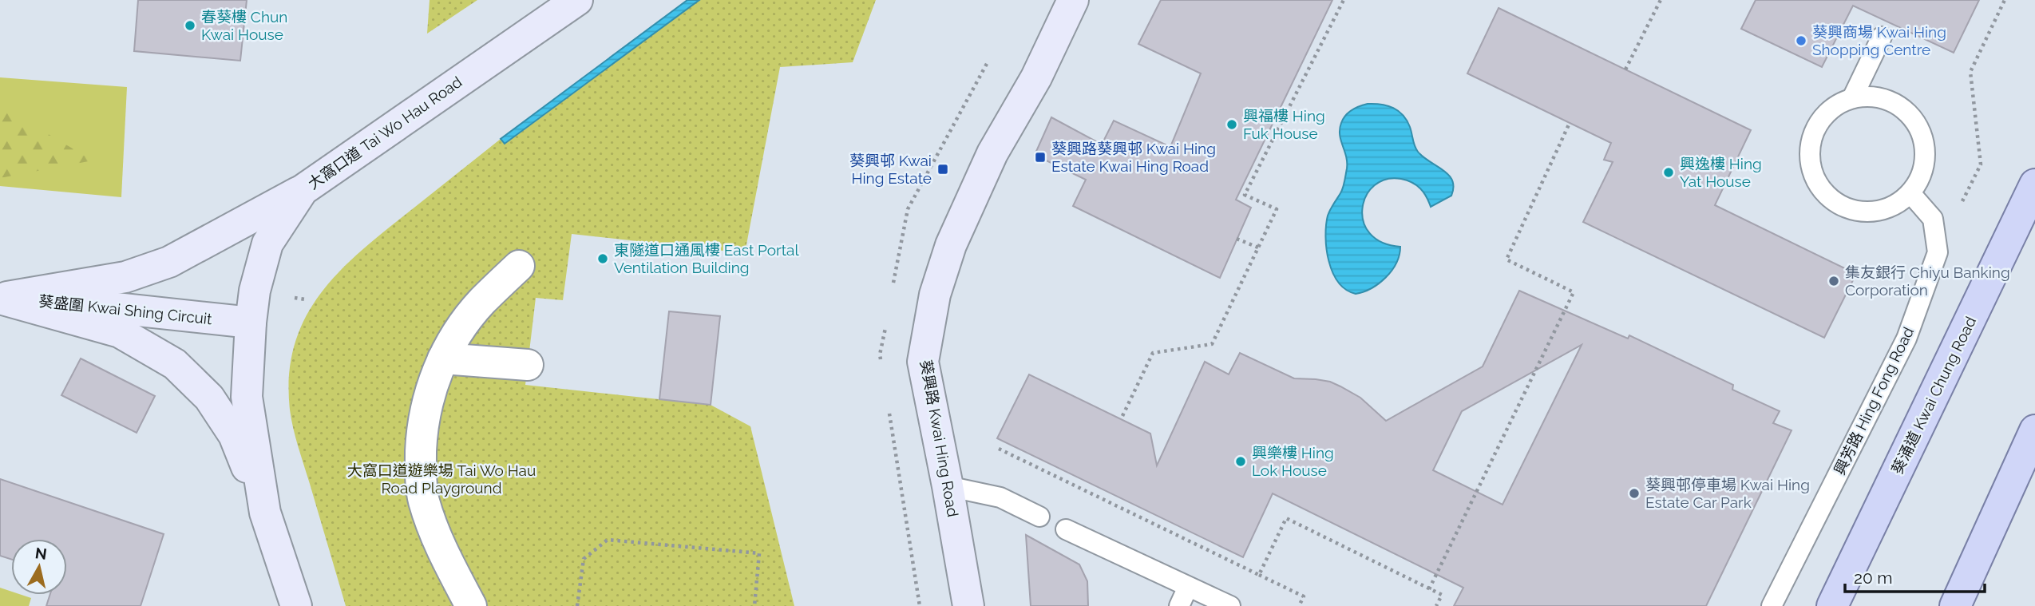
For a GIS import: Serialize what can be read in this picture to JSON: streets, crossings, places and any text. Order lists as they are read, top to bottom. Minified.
{"streets":{"main road":["大窩口道 Tai Wo Hau Road","葵盛圍 Kwai Shing Circuit","葵涌道 Kwai Chung Road","葵興路 Kwai Hing Road"],"lane":["興芳路 Hing Fong Road"]},"crossings":[["大窩口道 Tai Wo Hau Road","葵盛圍 Kwai Shing Circuit"]],"parks":["大窩口道遊樂場 Tai Wo Hau Road Playground"],"places":{"other":["春葵樓 Chun Kwai House","葵興商場 Kwai Hing Shopping Centre","興福樓 Hing Fuk House","興逸樓 Hing Yat House","東隧道口通風樓 East Portal Ventilation Building","集友銀行 Chiyu Banking Corporation","興樂樓 Hing Lok House","葵興邨停車場 Kwai Hing Estate Car Park"],"transit":["葵興路葵興邨 Kwai Hing Estate Kwai Hing Road","葵興邨 Kwai Hing Estate"]},"scale_bar":"20 m","north":"top"}
